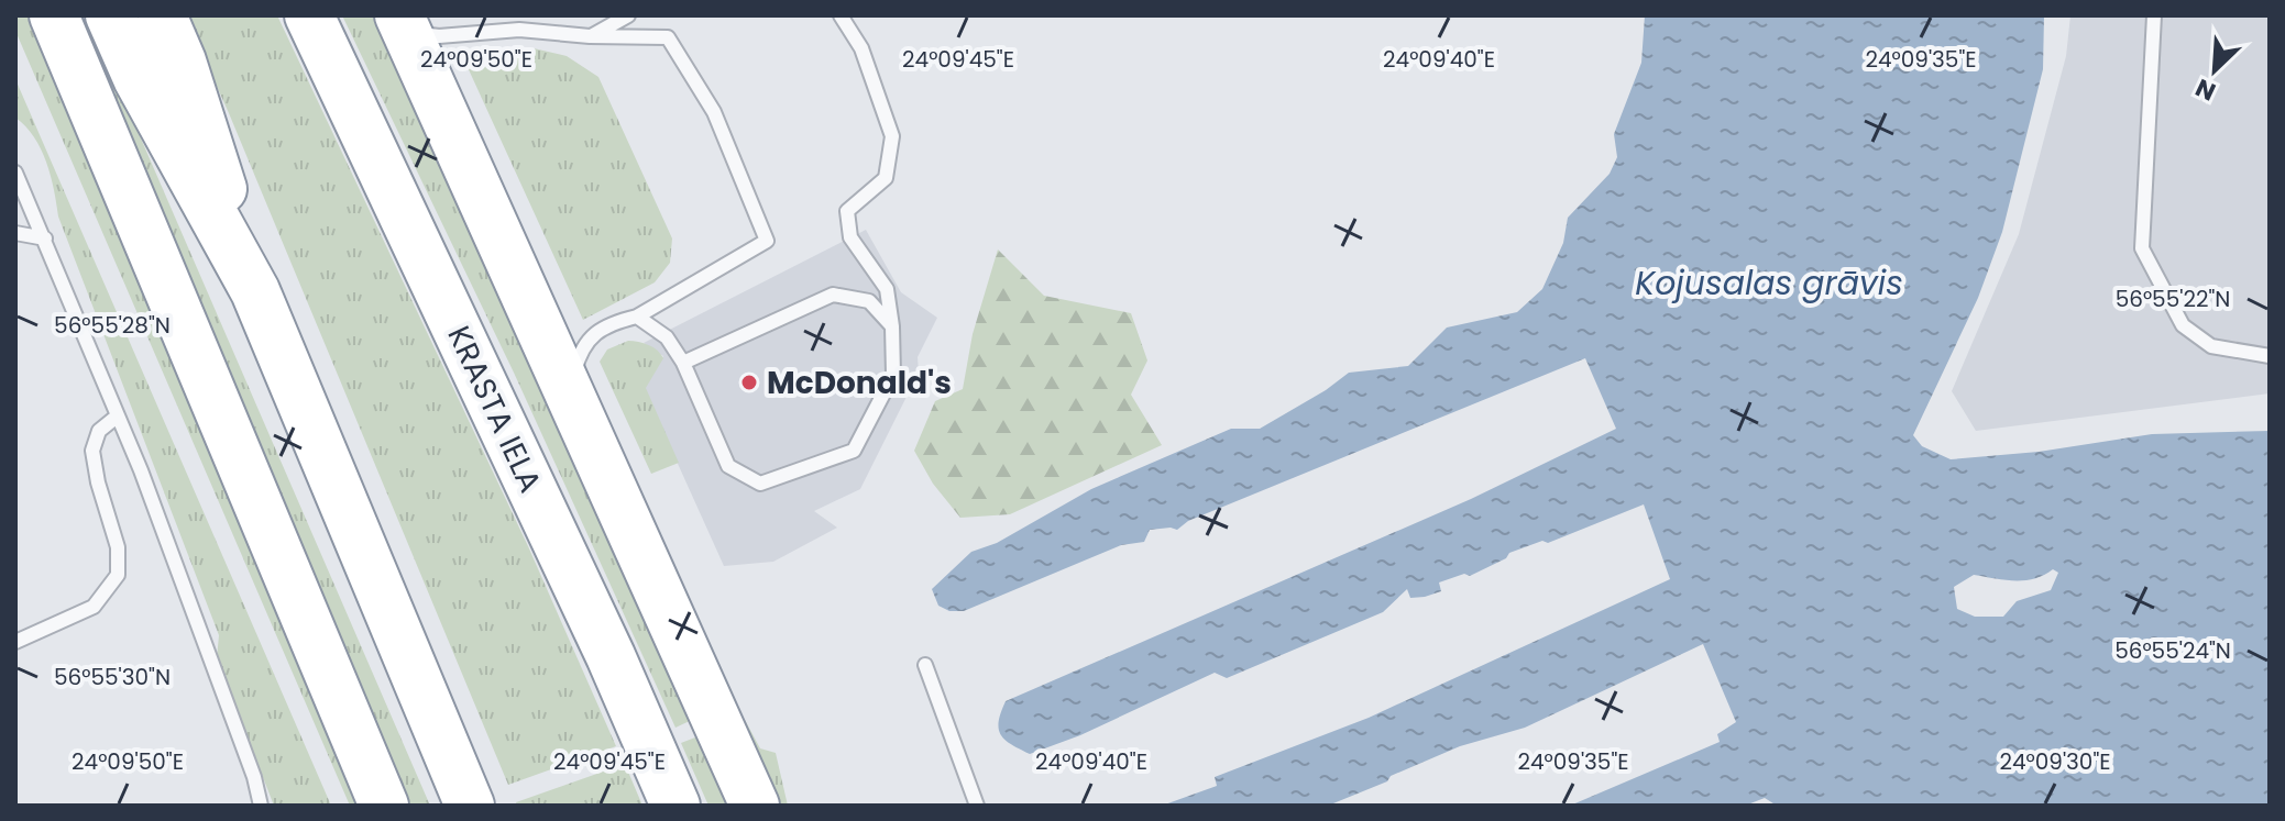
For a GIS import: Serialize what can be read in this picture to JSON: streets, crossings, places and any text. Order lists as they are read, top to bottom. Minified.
{"streets":{"highway":["KRASTA IELA"]},"water":["Kojusalas grāvis"],"places":["McDonald's"],"north":"bottom left","coordinates":["24°09'50\"E","24°09'45\"E","24°09'40\"E","24°09'35\"E","56°55'22\"N","56°55'28\"N","56°55'24\"N","56°55'30\"N","24°09'30\"E"]}
